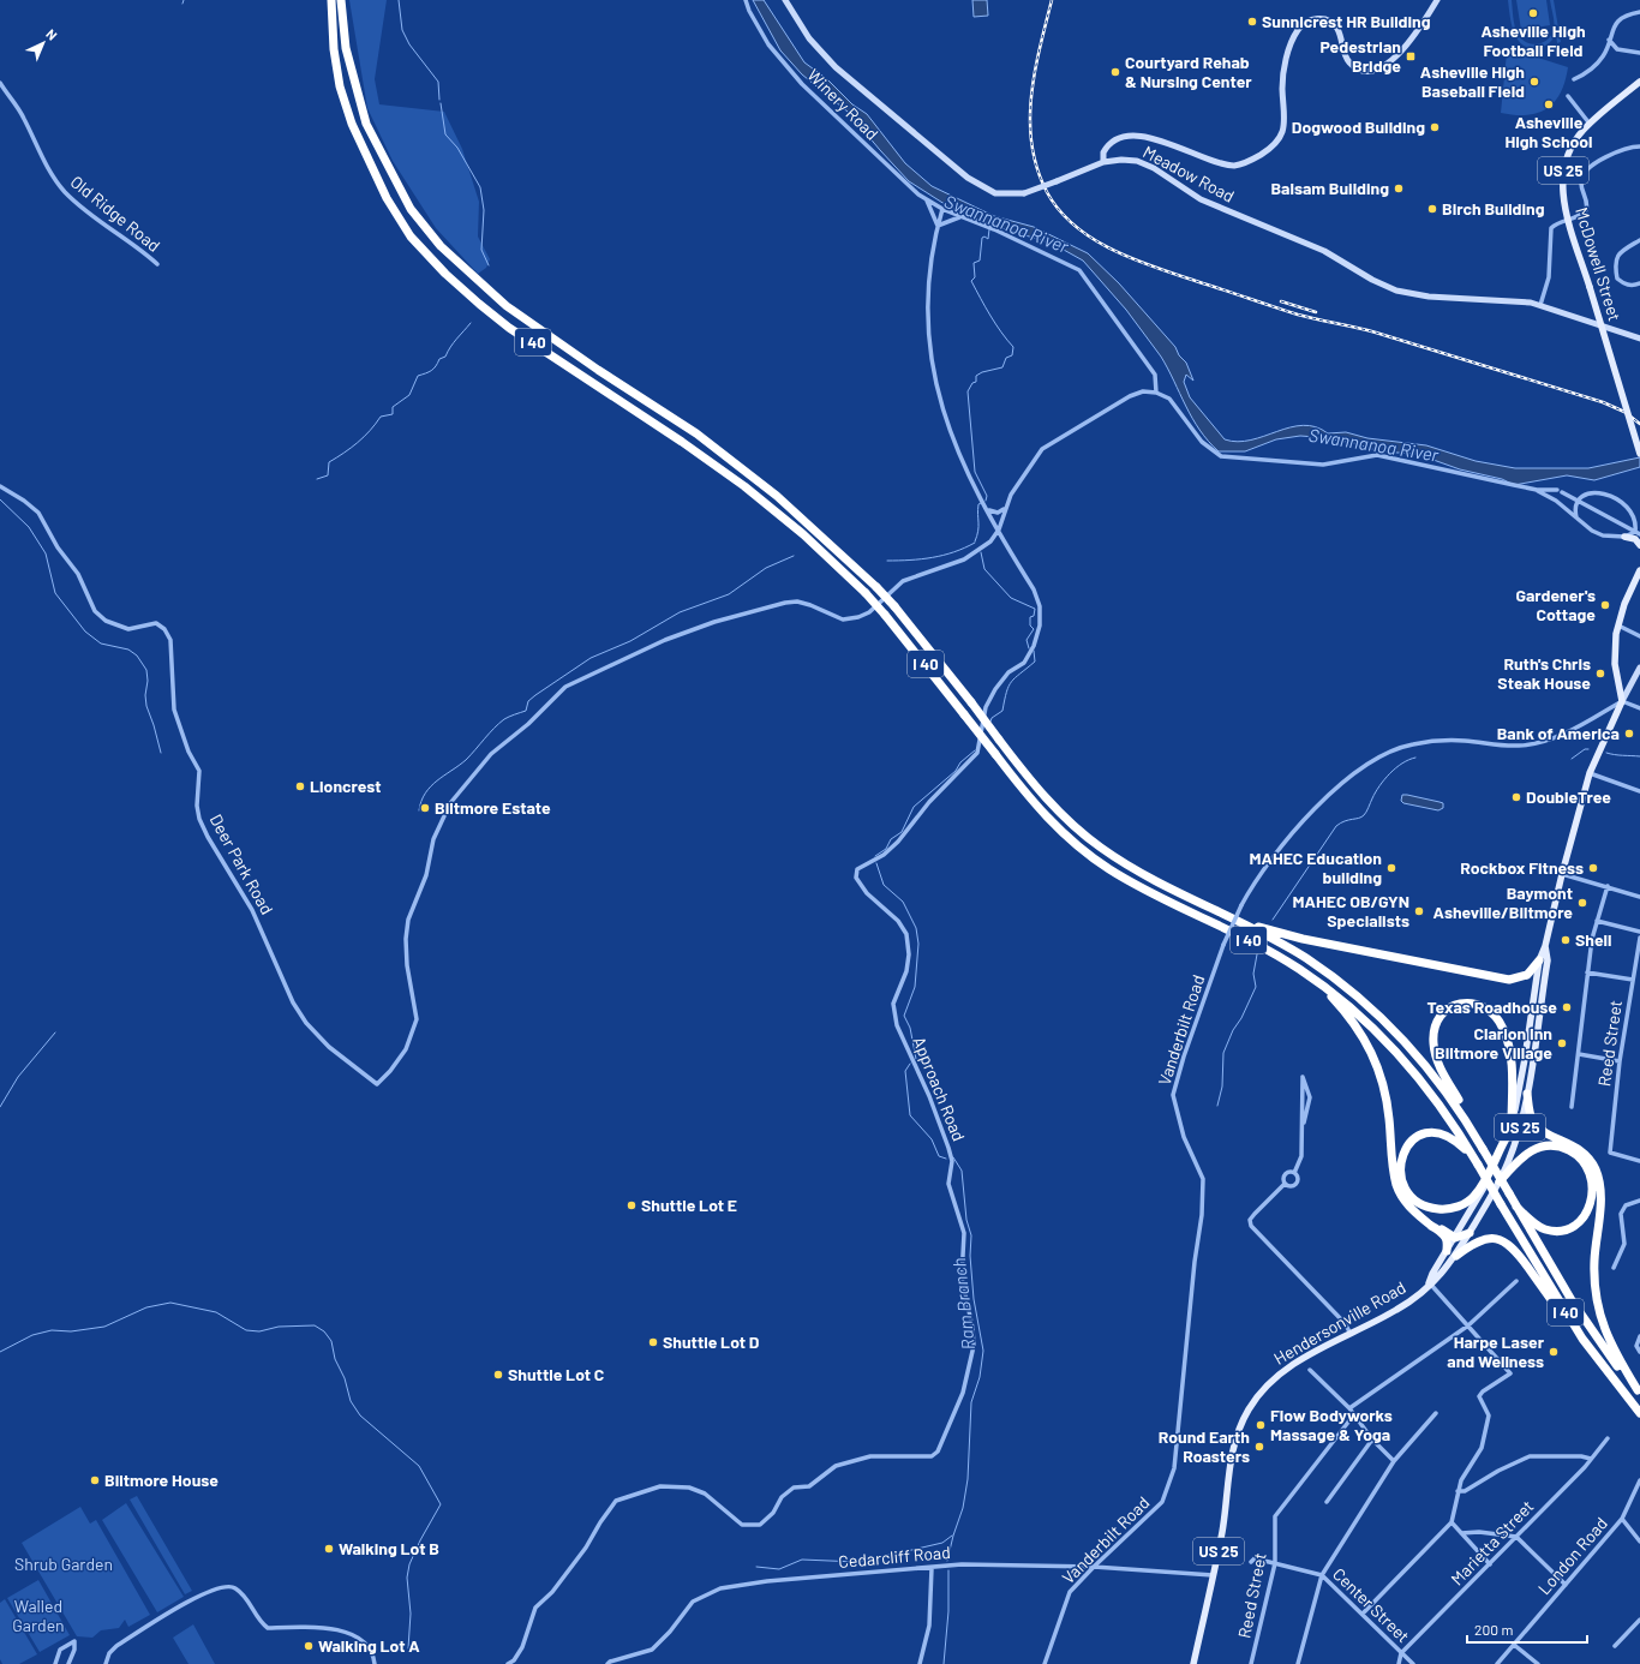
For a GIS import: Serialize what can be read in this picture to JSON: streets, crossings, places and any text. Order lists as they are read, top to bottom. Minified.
{"streets":{"highway":["I 40"],"main road":["US 25","Meadow Road","McDowell Street","Hendersonville Road"],"street":["Winery Road","Old Ridge Road","Deer Park Road","Vanderbilt Road","Reed Street","Approach Road","Marietta Street","London Road","Cedarcliff Road","Center Street"]},"crossings":[["Deer Park Road","Approach Road"],["Vanderbilt Road","Hendersonville Road"],["Vanderbilt Road","Cedarcliff Road"],["Reed Street","Center Street"],["Hendersonville Road","Cedarcliff Road"],["Marietta Street","Center Street"]],"water":["Swannanoa River","Ram Branch"],"parks":["Shrub Garden","Walled Garden"],"places":{"other":["Asheville High Football Field","Sunnicrest HR Building","Courtyard Rehab & Nursing Center","Asheville High Baseball Field","Asheville High School","Dogwood Building","Balsam Building","Birch Building","Gardener's Cottage","Ruth's Chris Steak House","Bank of America","Lioncrest","DoubleTree","Biltmore Estate","MAHEC Education building","Rockbox Fitness","Baymont Asheville/Biltmore","MAHEC OB/GYN Specialists","Shell","Texas Roadhouse","Clarion Inn Biltmore Village","Shuttle Lot E","Shuttle Lot D","Harpe Laser and Wellness","Shuttle Lot C","Flow Bodyworks Massage & Yoga","Round Earth Roasters","Biltmore House","Walking Lot B","Walking Lot A"],"transit":["Pedestrian Bridge"]},"scale_bar":"200 m","north":"top right"}
